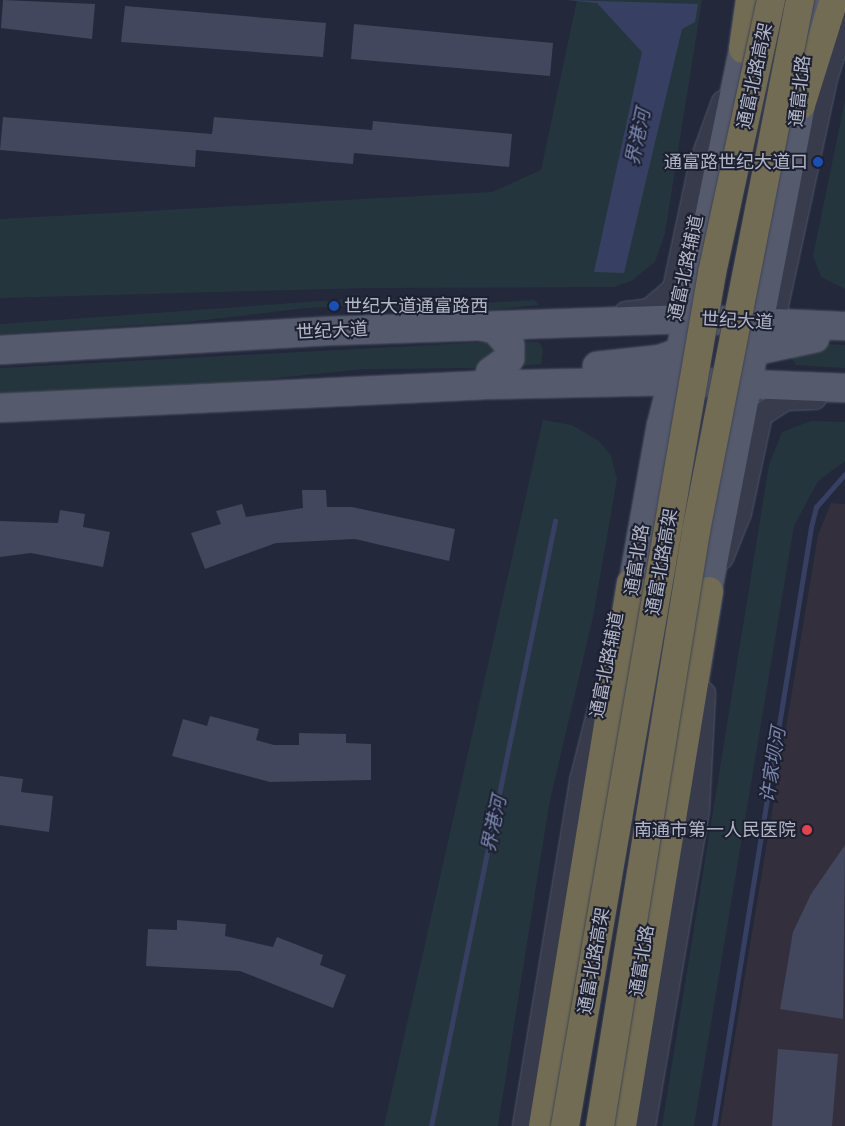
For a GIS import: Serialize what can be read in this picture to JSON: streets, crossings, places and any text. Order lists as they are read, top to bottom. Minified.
{"streets":{"highway":["通富北路高架"],"main road":["通富北路","世纪大道"],"street":["通富北路辅道"]},"crossings":[["通富北路","通富北路辅道"],["通富北路","世纪大道"],["通富北路辅道","世纪大道"]],"water":["界港河","许家坝河"],"places":["通富路世纪大道口","世纪大道通富路西","南通市第一人民医院"]}
